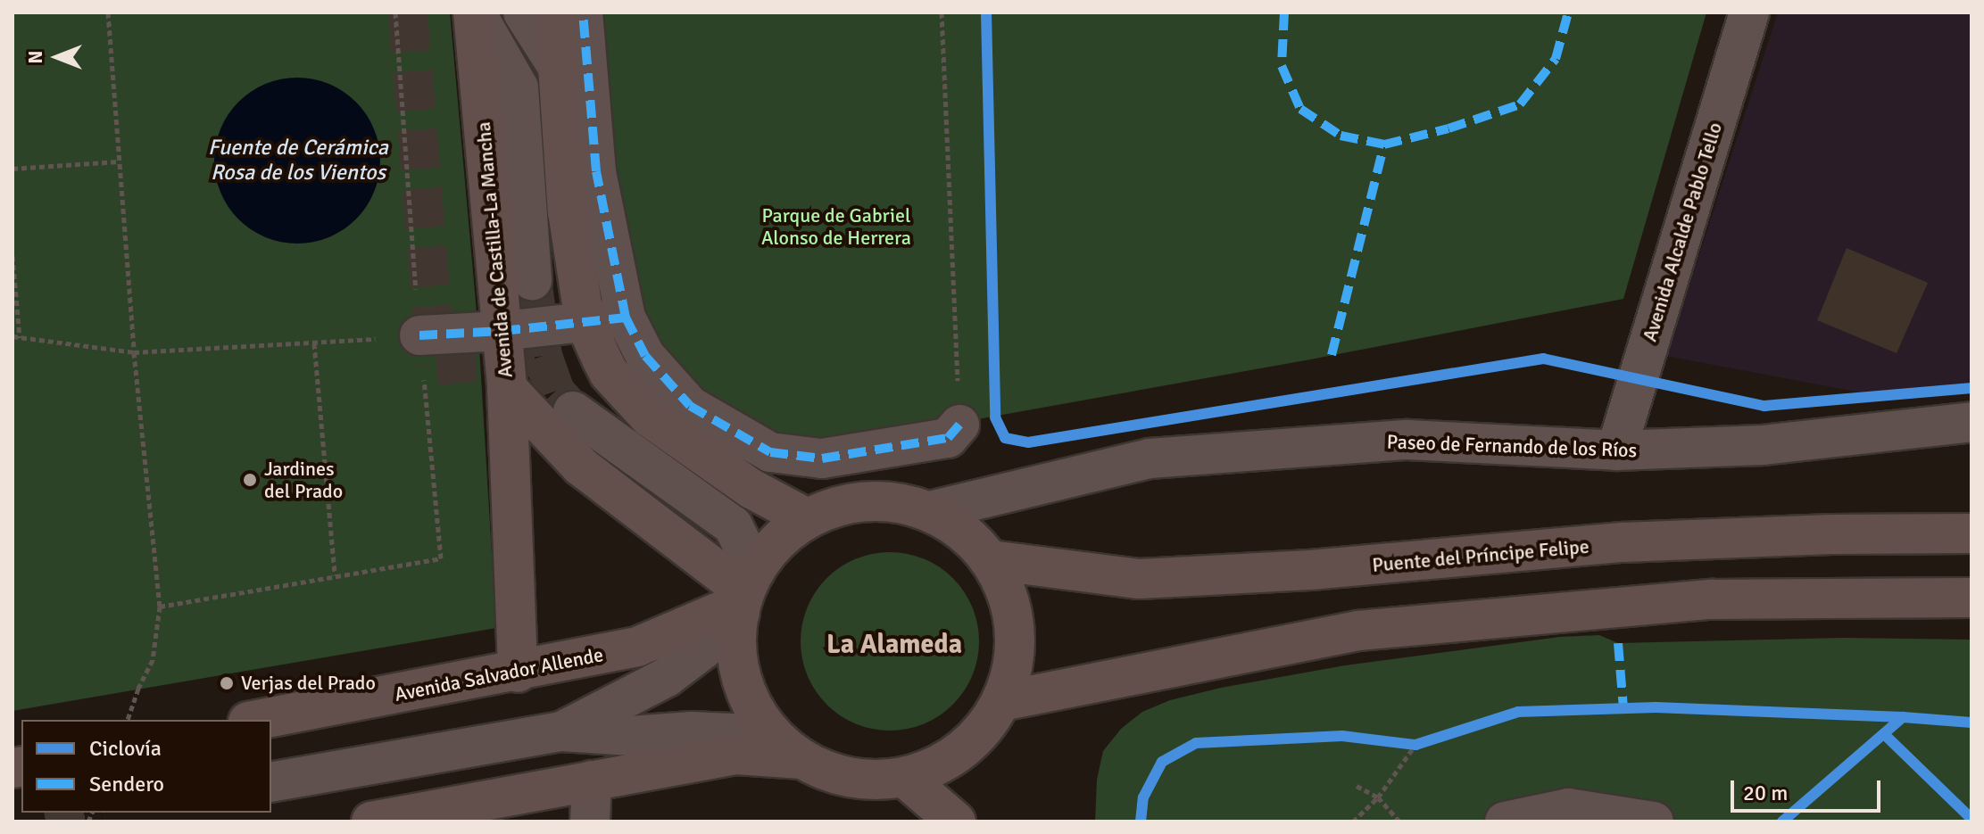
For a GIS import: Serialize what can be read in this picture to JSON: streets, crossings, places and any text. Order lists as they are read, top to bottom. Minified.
{"streets":{"main road":["Avenida de Castilla-La Mancha","Puente del Príncipe Felipe","Avenida Salvador Allende"],"street":["Avenida Alcalde Pablo Tello","Paseo de Fernando de los Ríos"]},"crossings":[["Avenida Alcalde Pablo Tello","Paseo de Fernando de los Ríos"],["Avenida de Castilla-La Mancha","Avenida Salvador Allende"]],"districts":["La Alameda"],"water":["Fuente de Cerámica Rosa de los Vientos"],"parks":["Parque de Gabriel Alonso de Herrera"],"places":["Jardines del Prado","Verjas del Prado"],"legend":["Ciclovía","Sendero"],"scale_bar":"20 m","north":"left"}
